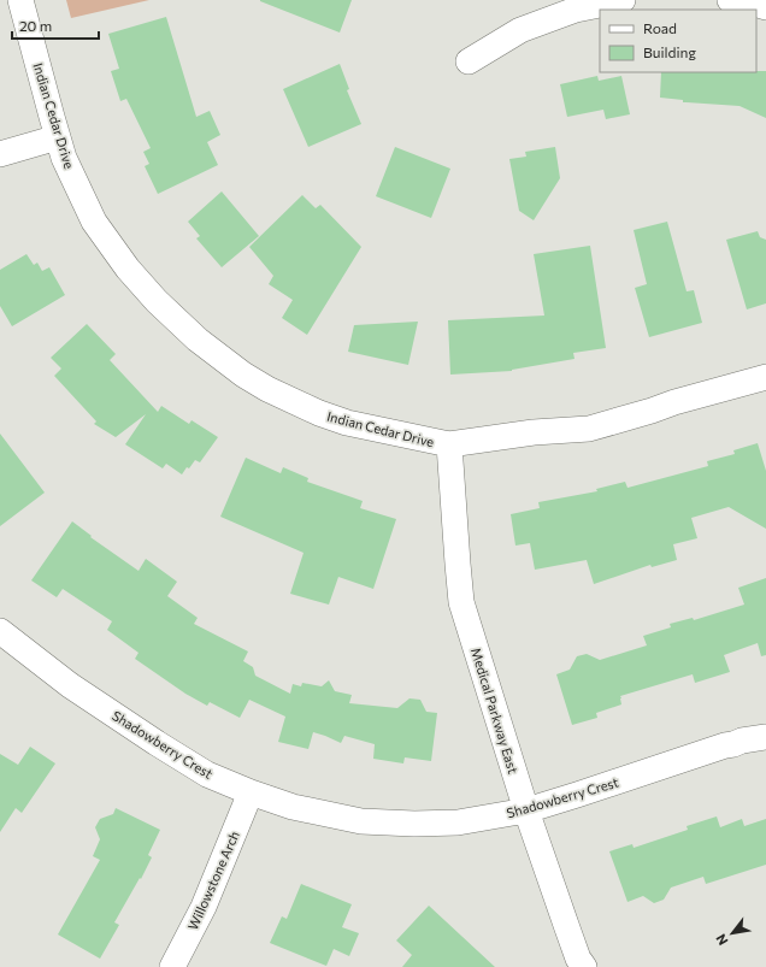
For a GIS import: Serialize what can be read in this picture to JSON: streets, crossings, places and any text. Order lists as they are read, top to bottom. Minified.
{"streets":{"street":["Indian Cedar Drive","Medical Parkway East","Shadowberry Crest","Willowstone Arch"]},"crossings":[["Indian Cedar Drive","Medical Parkway East"],["Medical Parkway East","Shadowberry Crest"],["Shadowberry Crest","Willowstone Arch"]],"legend":["Road","Building"],"scale_bar":"20 m","north":"bottom left"}
